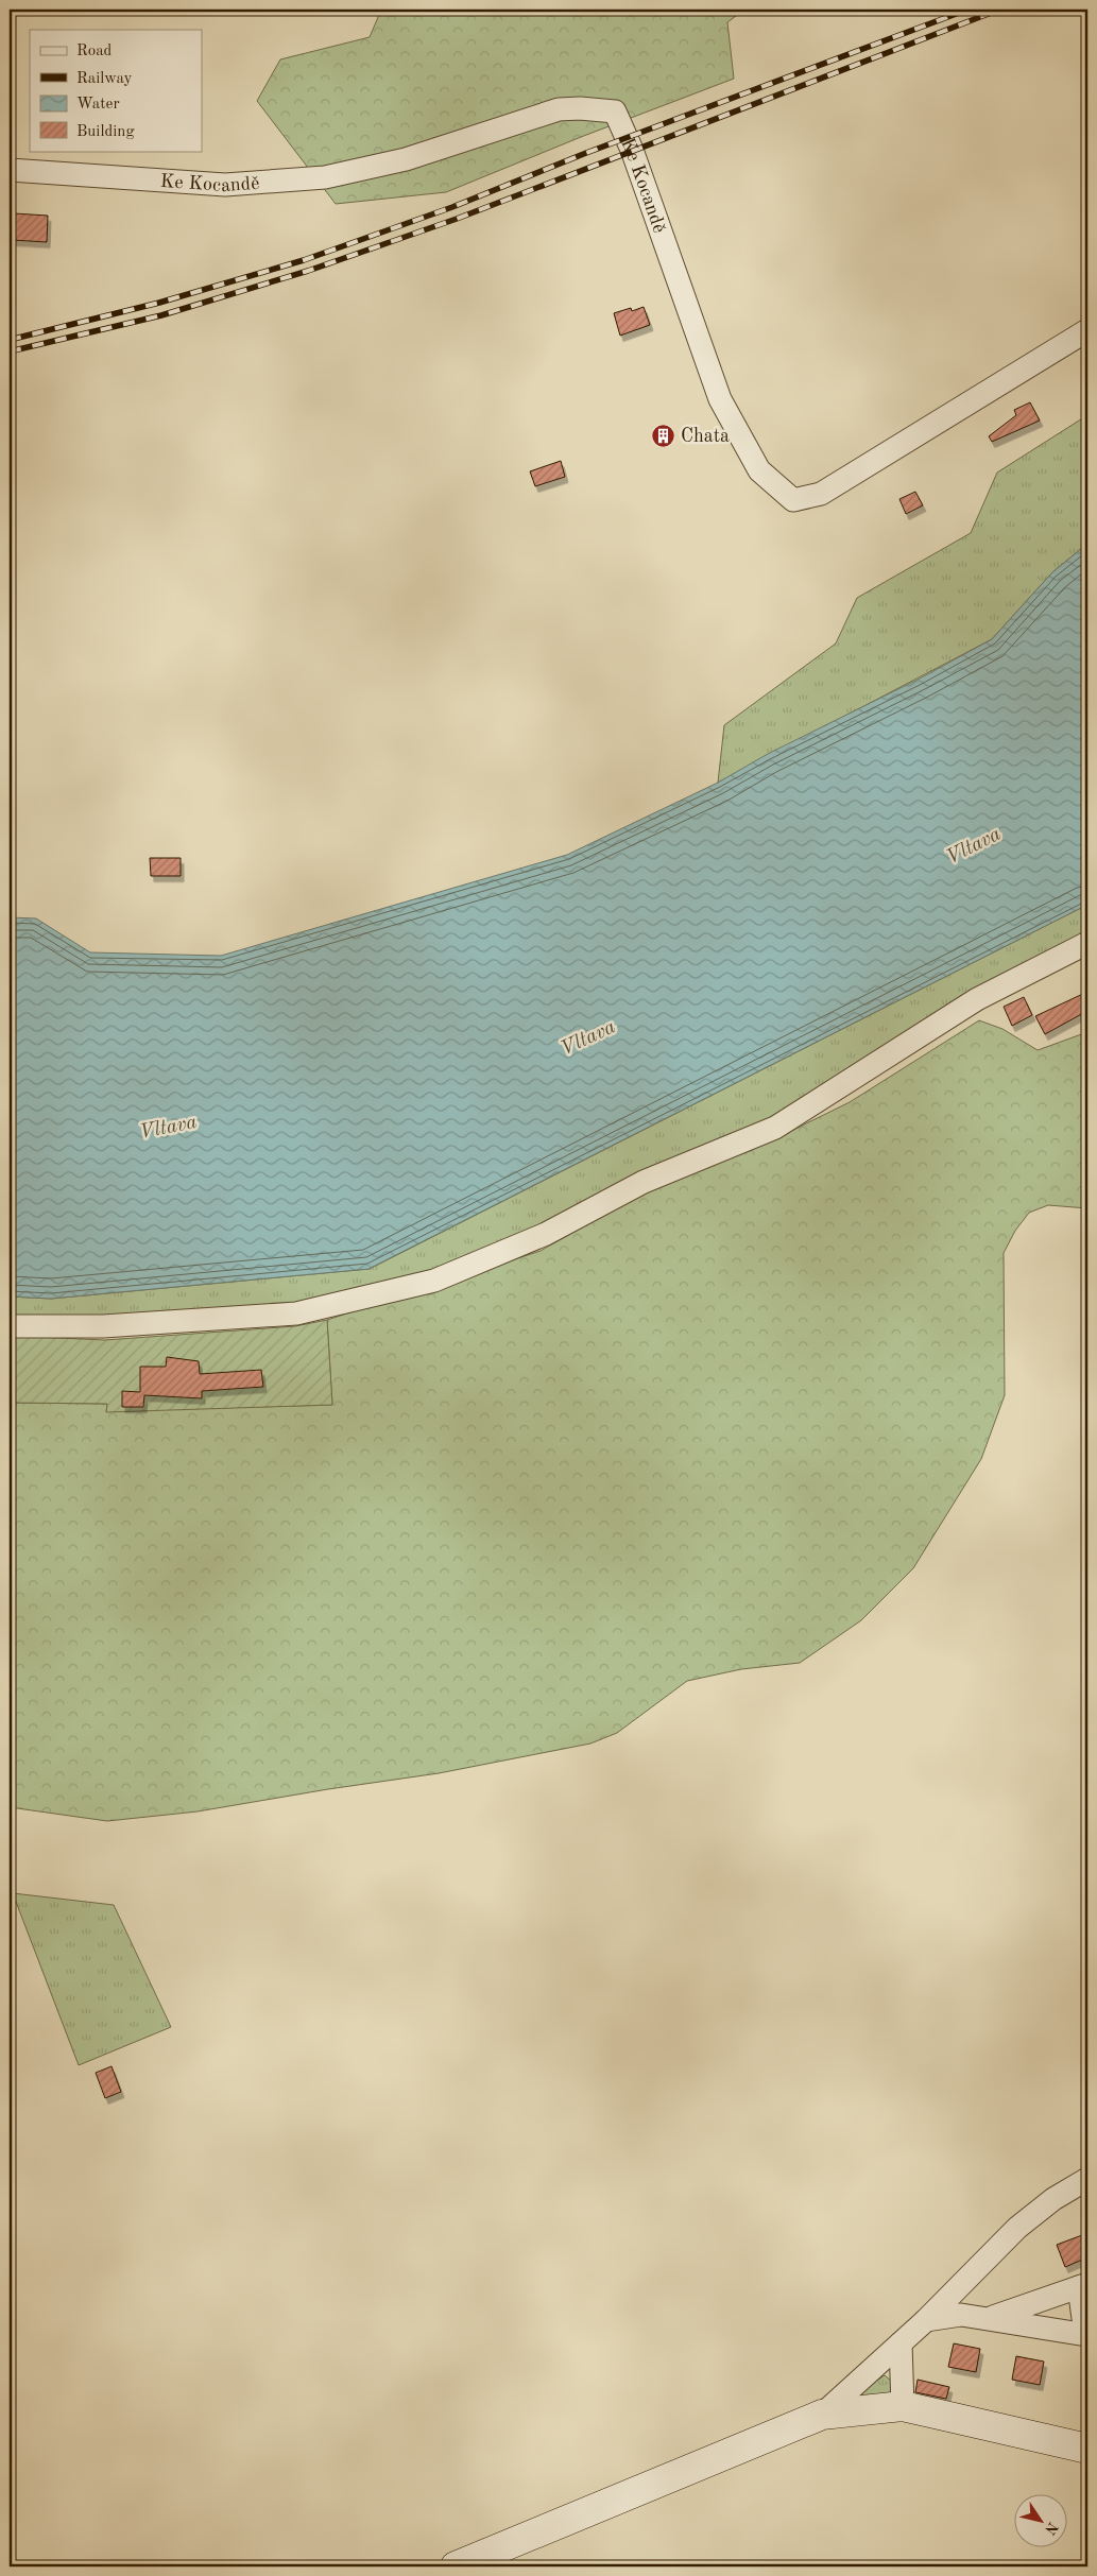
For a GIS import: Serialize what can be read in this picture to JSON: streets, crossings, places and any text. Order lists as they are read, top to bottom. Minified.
{"streets":{"street":["Ke Kocandě"]},"water":["Vltava"],"places":{"building":["Chata"]},"legend":["Road","Railway","Water","Building"],"north":"bottom right"}
